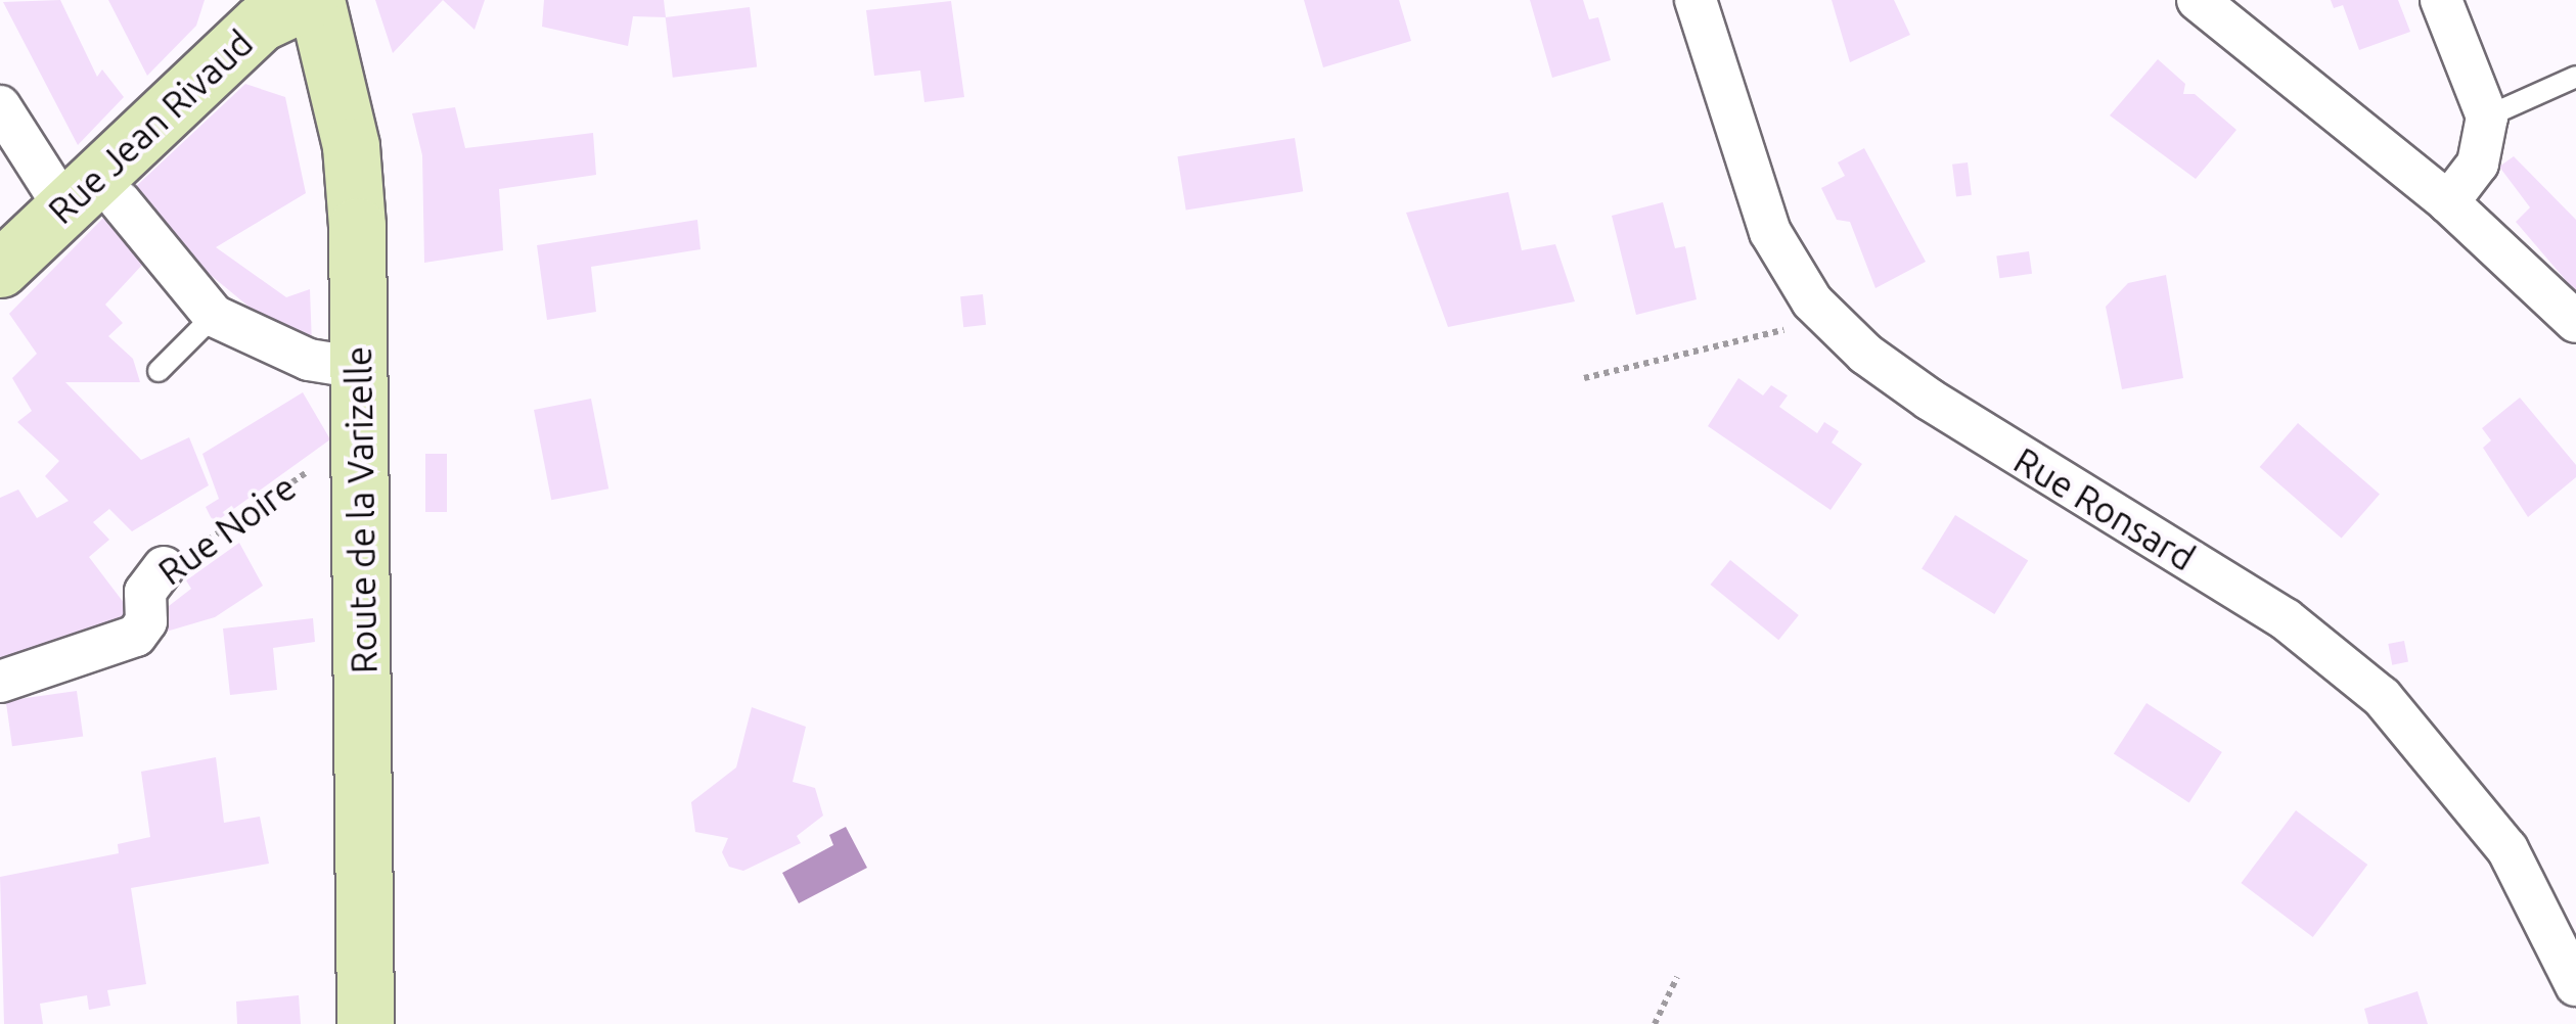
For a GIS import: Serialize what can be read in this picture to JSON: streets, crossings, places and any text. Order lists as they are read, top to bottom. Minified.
{"streets":{"street":["Rue Jean Rivaud","Rue Ronsard","Route de la Varizelle","Rue Noire"]},"crossings":[["Rue Jean Rivaud","Route de la Varizelle"]]}
